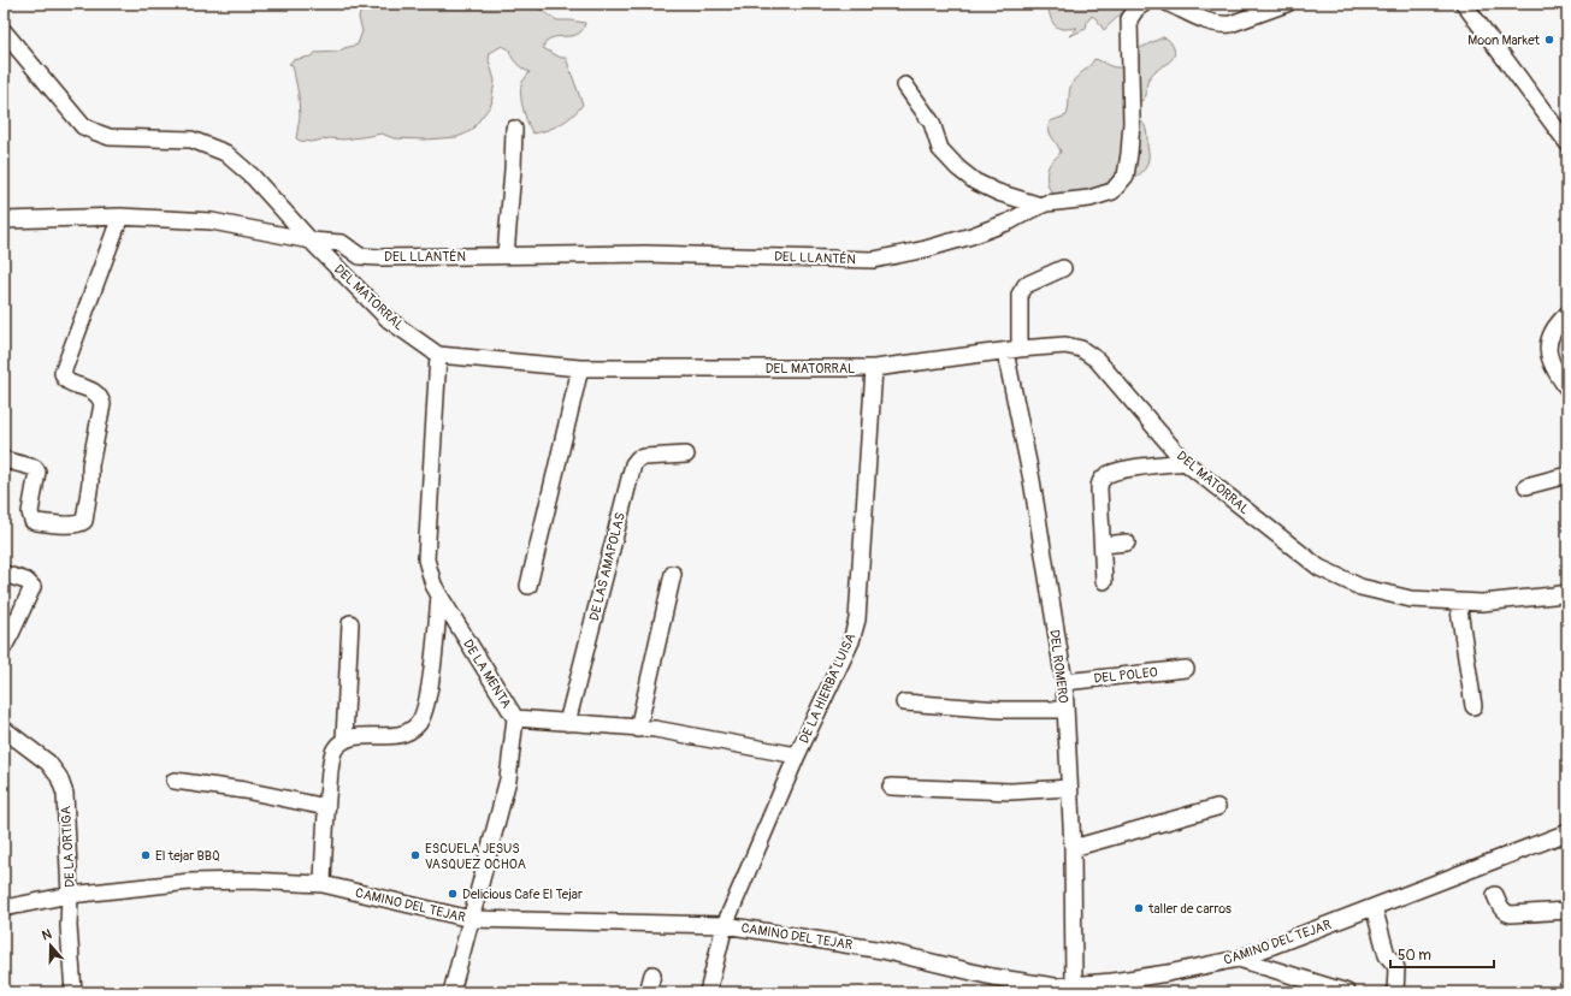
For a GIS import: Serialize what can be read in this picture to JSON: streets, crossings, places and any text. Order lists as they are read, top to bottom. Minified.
{"streets":{"street":["DEL LLANTÉN","DEL MATORRAL","DE LAS AMAPOLAS","DEL ROMERO","DE LA MENTA","DEL POLEO","DE LA HIERBA LUISA","DE LA ORTIGA","CAMINO DEL TEJAR"]},"crossings":[["DEL LLANTÉN","DEL MATORRAL"],["DEL MATORRAL","DEL ROMERO"],["DEL MATORRAL","DE LA MENTA"],["DEL MATORRAL","DE LA HIERBA LUISA"],["DEL ROMERO","DEL POLEO"],["DEL ROMERO","CAMINO DEL TEJAR"],["DE LA MENTA","CAMINO DEL TEJAR"],["DE LA HIERBA LUISA","CAMINO DEL TEJAR"],["DE LA ORTIGA","CAMINO DEL TEJAR"]],"places":["Moon Market","El tejar BBQ","ESCUELA JESUS VASQUEZ OCHOA","Delicious Cafe El Tejar","taller de carros"],"scale_bar":"50 m","north":"top"}
